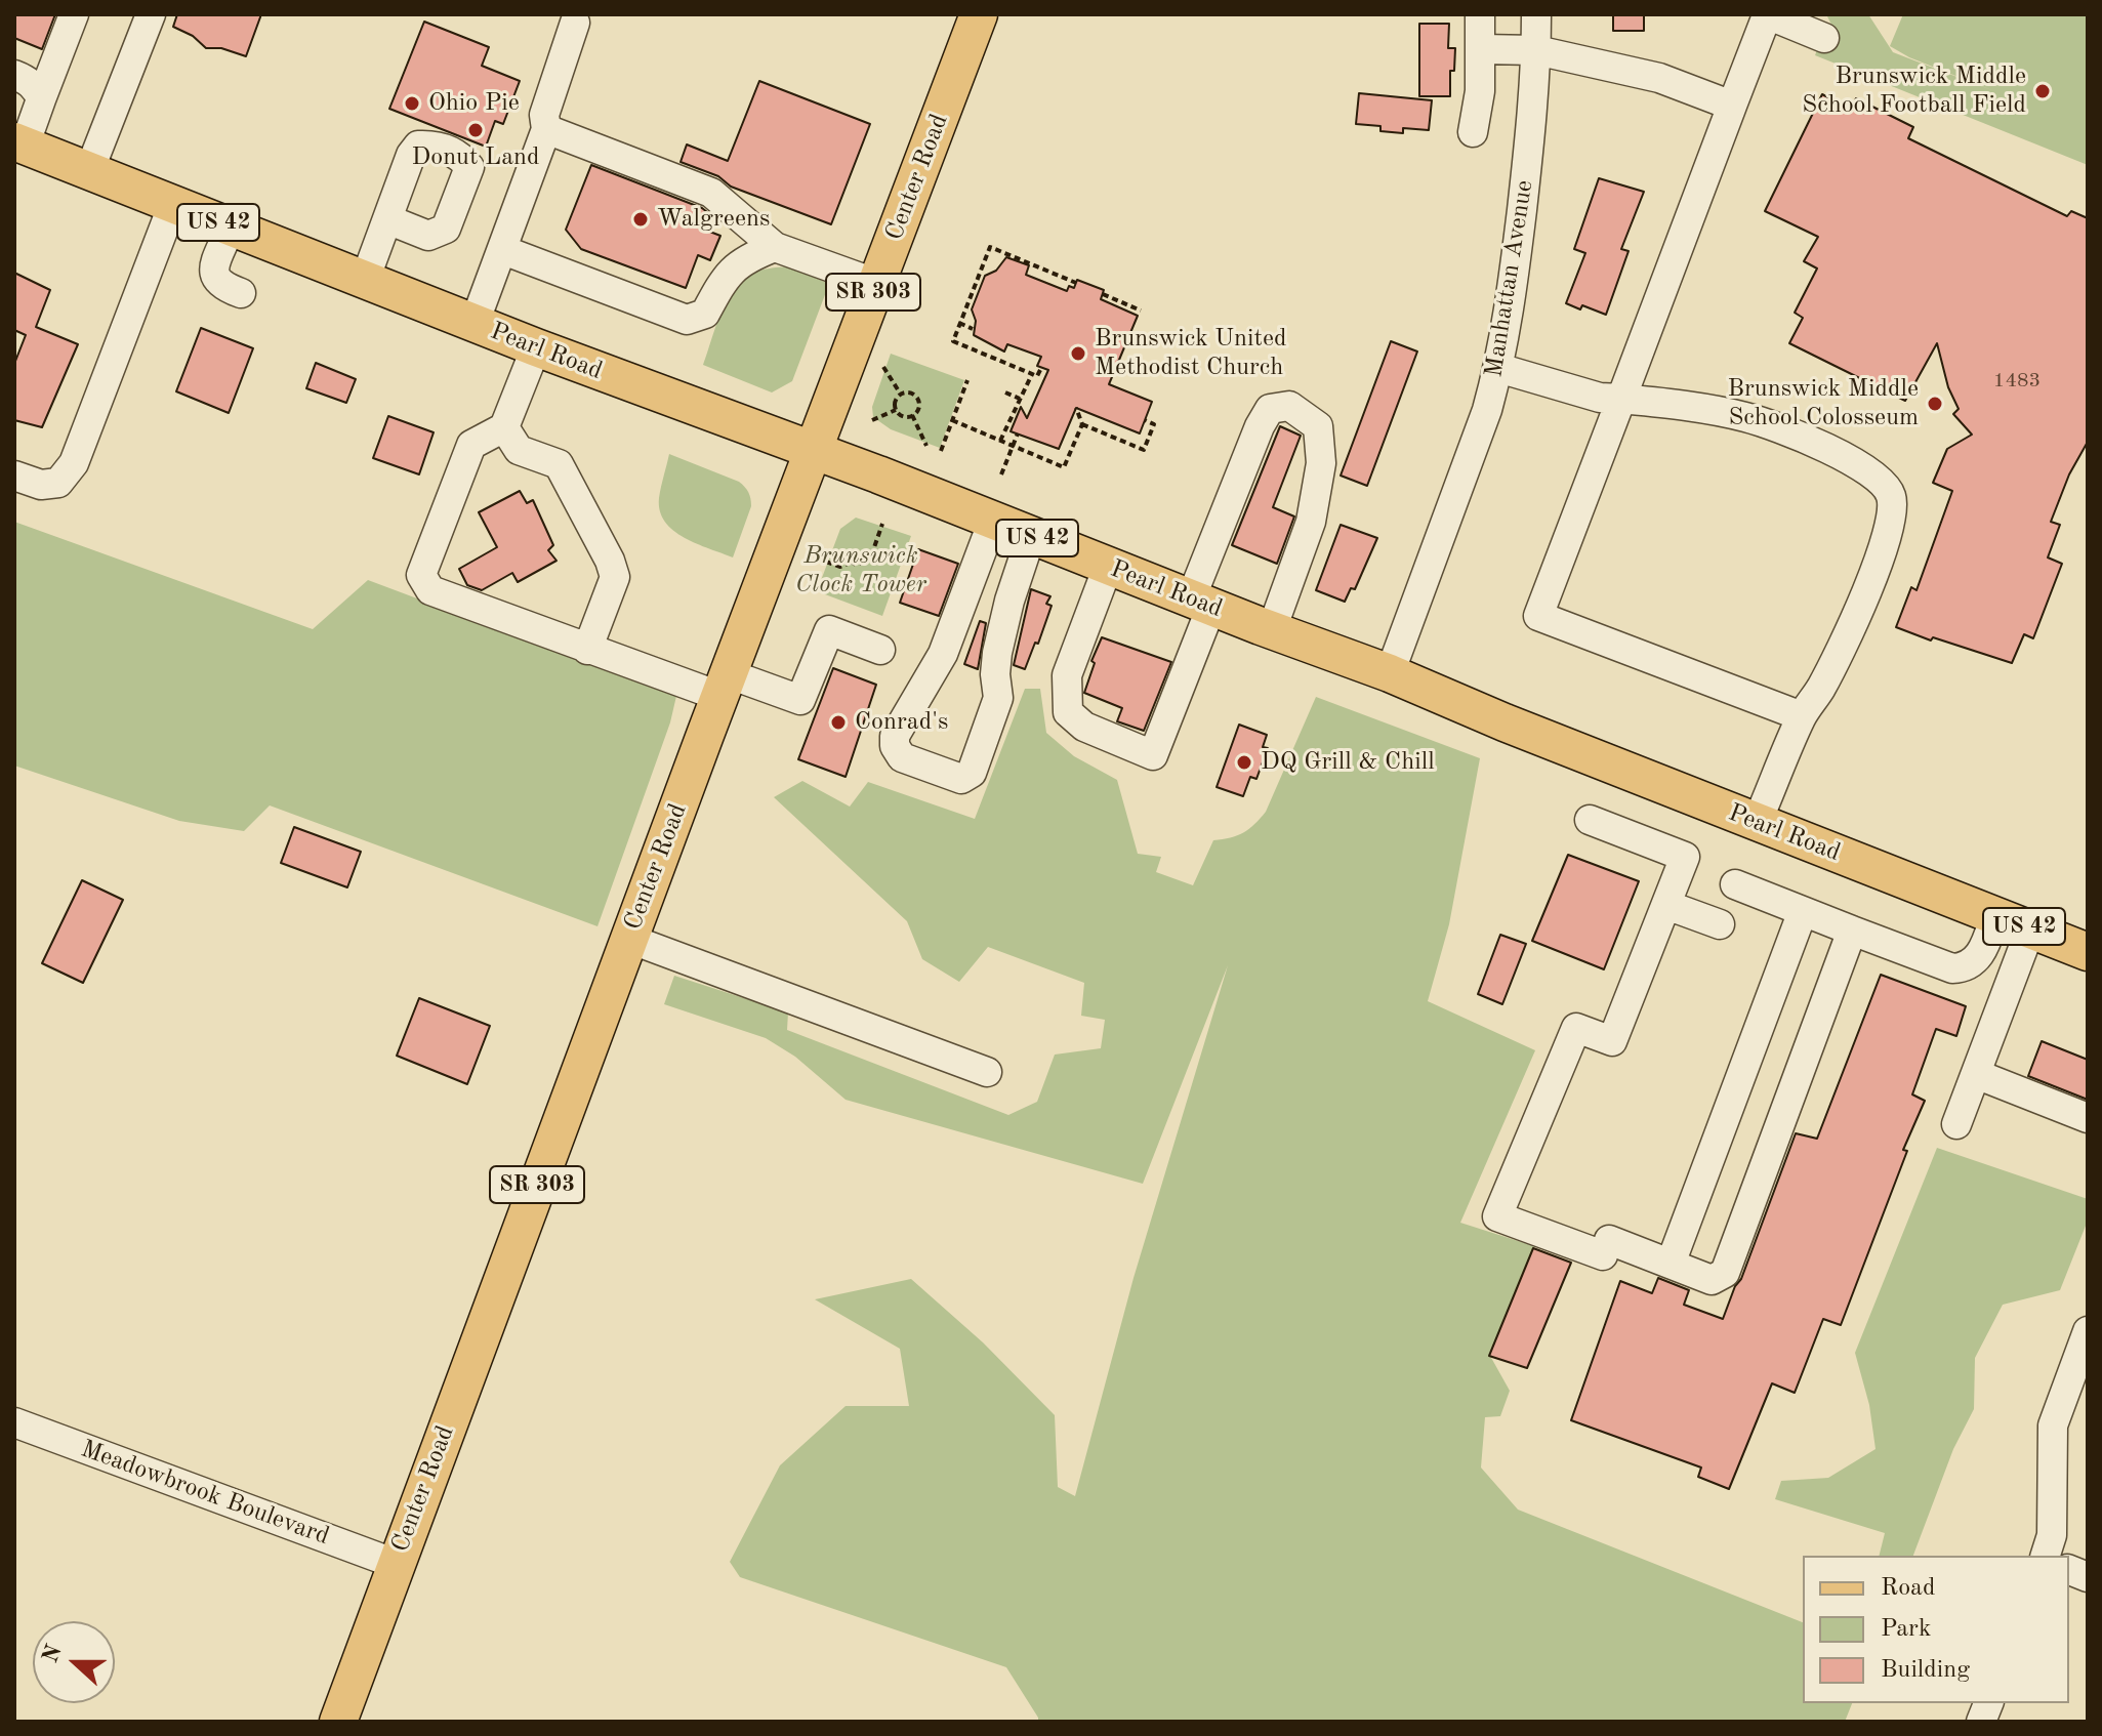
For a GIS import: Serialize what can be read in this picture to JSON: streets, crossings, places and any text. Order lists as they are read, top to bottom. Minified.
{"streets":{"main road":["Center Road","US 42","SR 303","Pearl Road"],"street":["Manhattan Avenue","Meadowbrook Boulevard"]},"crossings":[["Center Road","Pearl Road"],["Center Road","Meadowbrook Boulevard"],["Manhattan Avenue","Pearl Road"]],"parks":["Brunswick Clock Tower"],"places":["Brunswick Middle School Football Field","Ohio Pie","Donut Land","Walgreens","Brunswick United Methodist Church","Brunswick Middle School Colosseum","Conrad's","DQ Grill & Chill"],"house_numbers":["1483"],"legend":["Road","Park","Building"],"north":"left"}
